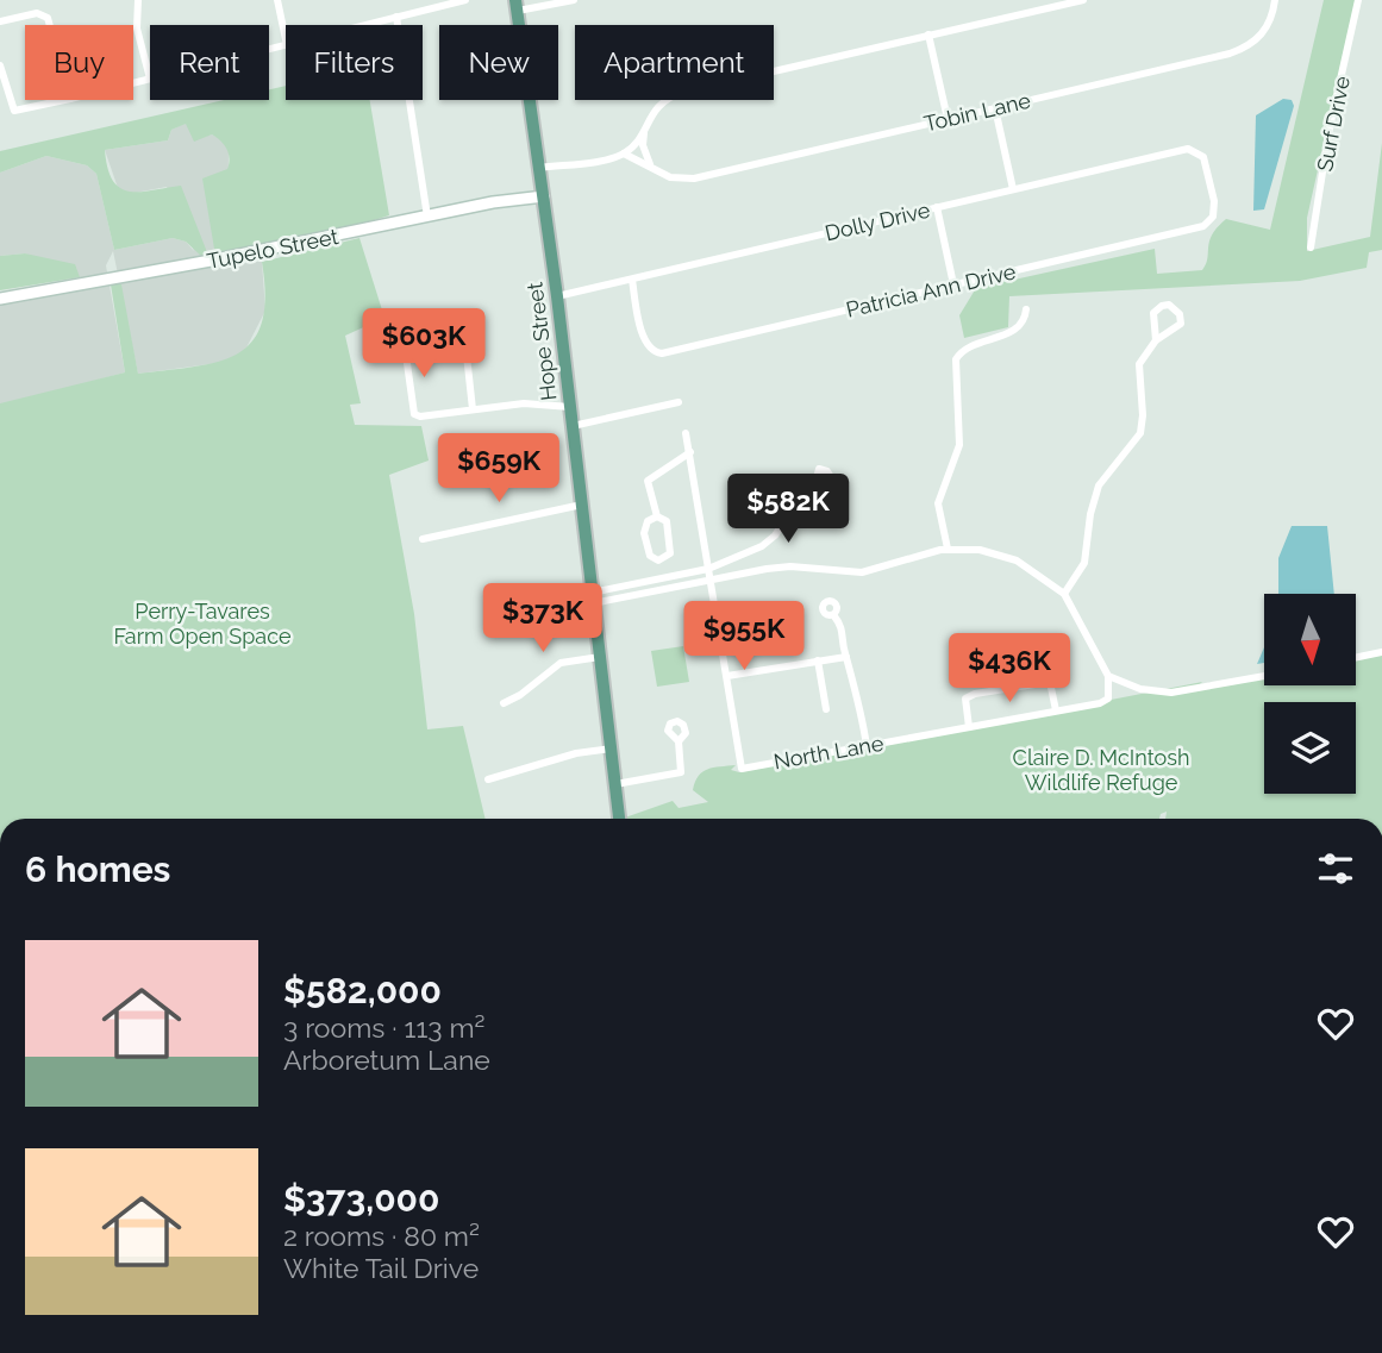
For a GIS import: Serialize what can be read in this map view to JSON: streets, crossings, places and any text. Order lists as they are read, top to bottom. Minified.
{"streets":{"main road":["Tupelo Street","Hope Street"],"street":["Tobin Lane","Surf Drive","Dolly Drive","Patricia Ann Drive","North Lane"]},"crossings":[["Dolly Drive","Patricia Ann Drive"],["Dolly Drive","Hope Street"],["Tupelo Street","Hope Street"]],"parks":["Perry-Tavares Farm Open Space","Claire D. McIntosh Wildlife Refuge"],"north":"bottom","page":{"chip":["Buy","Rent","Filters","New","Apartment"],"price":["$603K","$659K","$582K","$373K","$955K","$436K"],"heading":"6 homes","list":[{"name":"$582,000","note":"3 rooms · 113 m² · Arboretum Lane"},{"name":"$373,000","note":"2 rooms · 80 m² · White Tail Drive"}]}}
